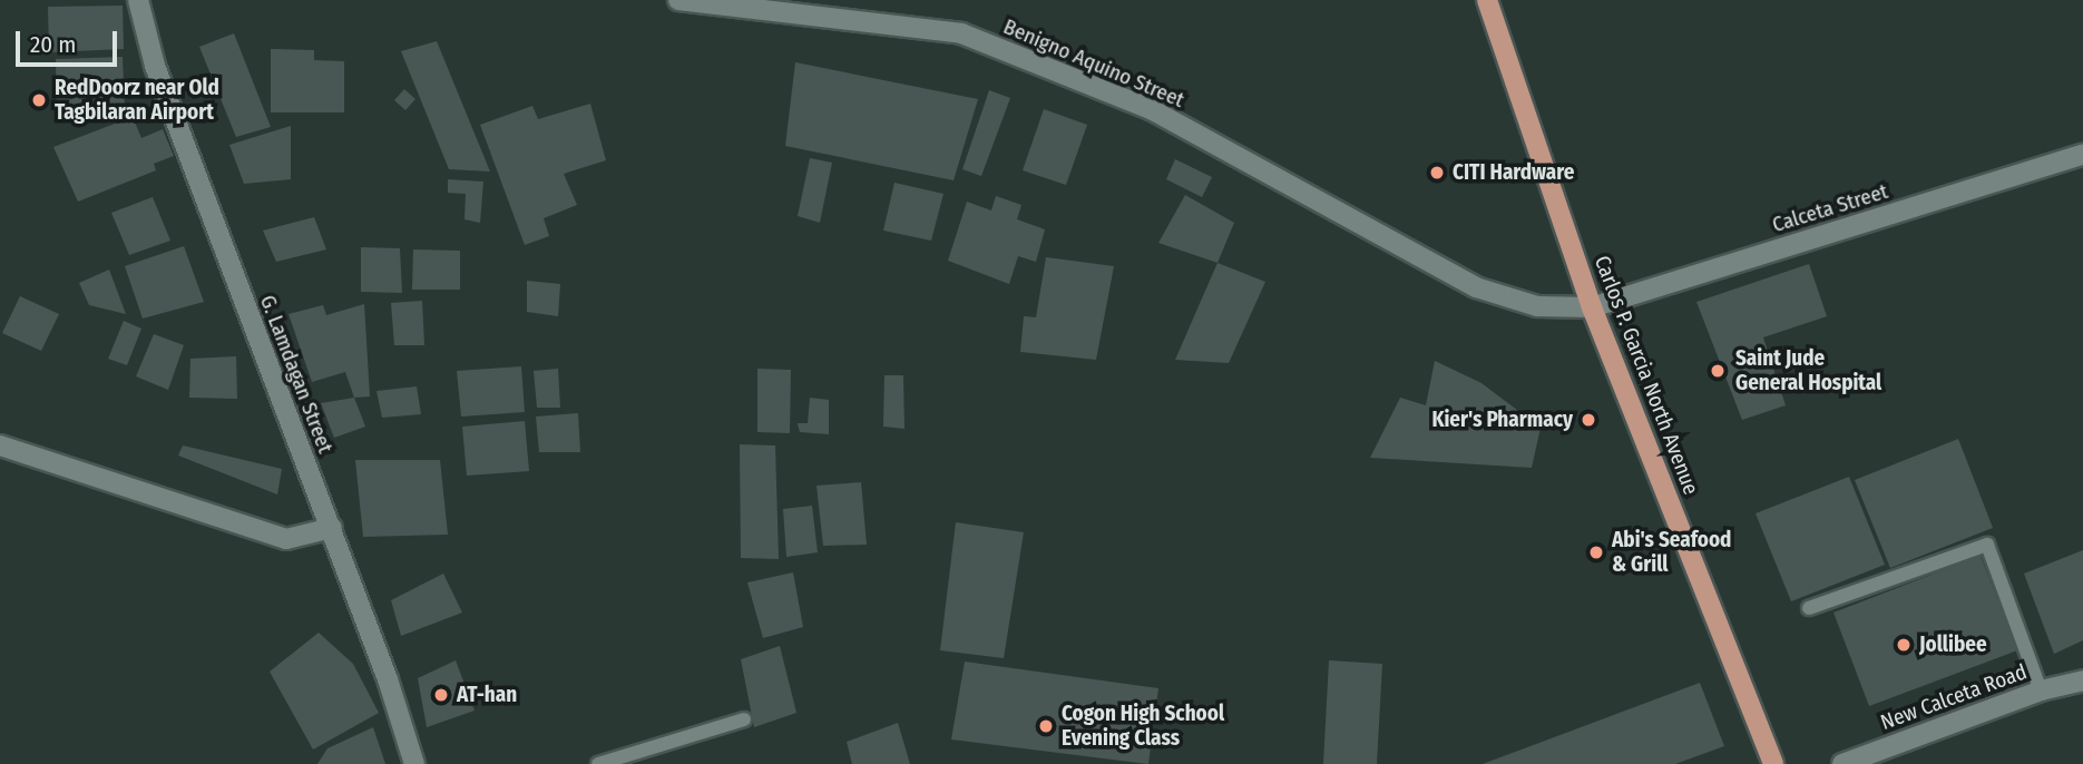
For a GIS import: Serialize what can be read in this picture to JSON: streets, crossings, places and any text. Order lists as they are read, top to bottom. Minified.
{"streets":{"main road":["Benigno Aquino Street","Calceta Street","G. Lamdagan Street","Carlos P. Garcia North Avenue","New Calceta Road"]},"crossings":[["Benigno Aquino Street","Calceta Street"],["Benigno Aquino Street","Carlos P. Garcia North Avenue"],["Calceta Street","Carlos P. Garcia North Avenue"]],"places":["RedDoorz near Old Tagbilaran Airport","CITI Hardware","Saint Jude General Hospital","Kier's Pharmacy","Abi's Seafood & Grill","Jollibee","AT-han","Cogon High School Evening Class"],"scale_bar":"20 m"}
